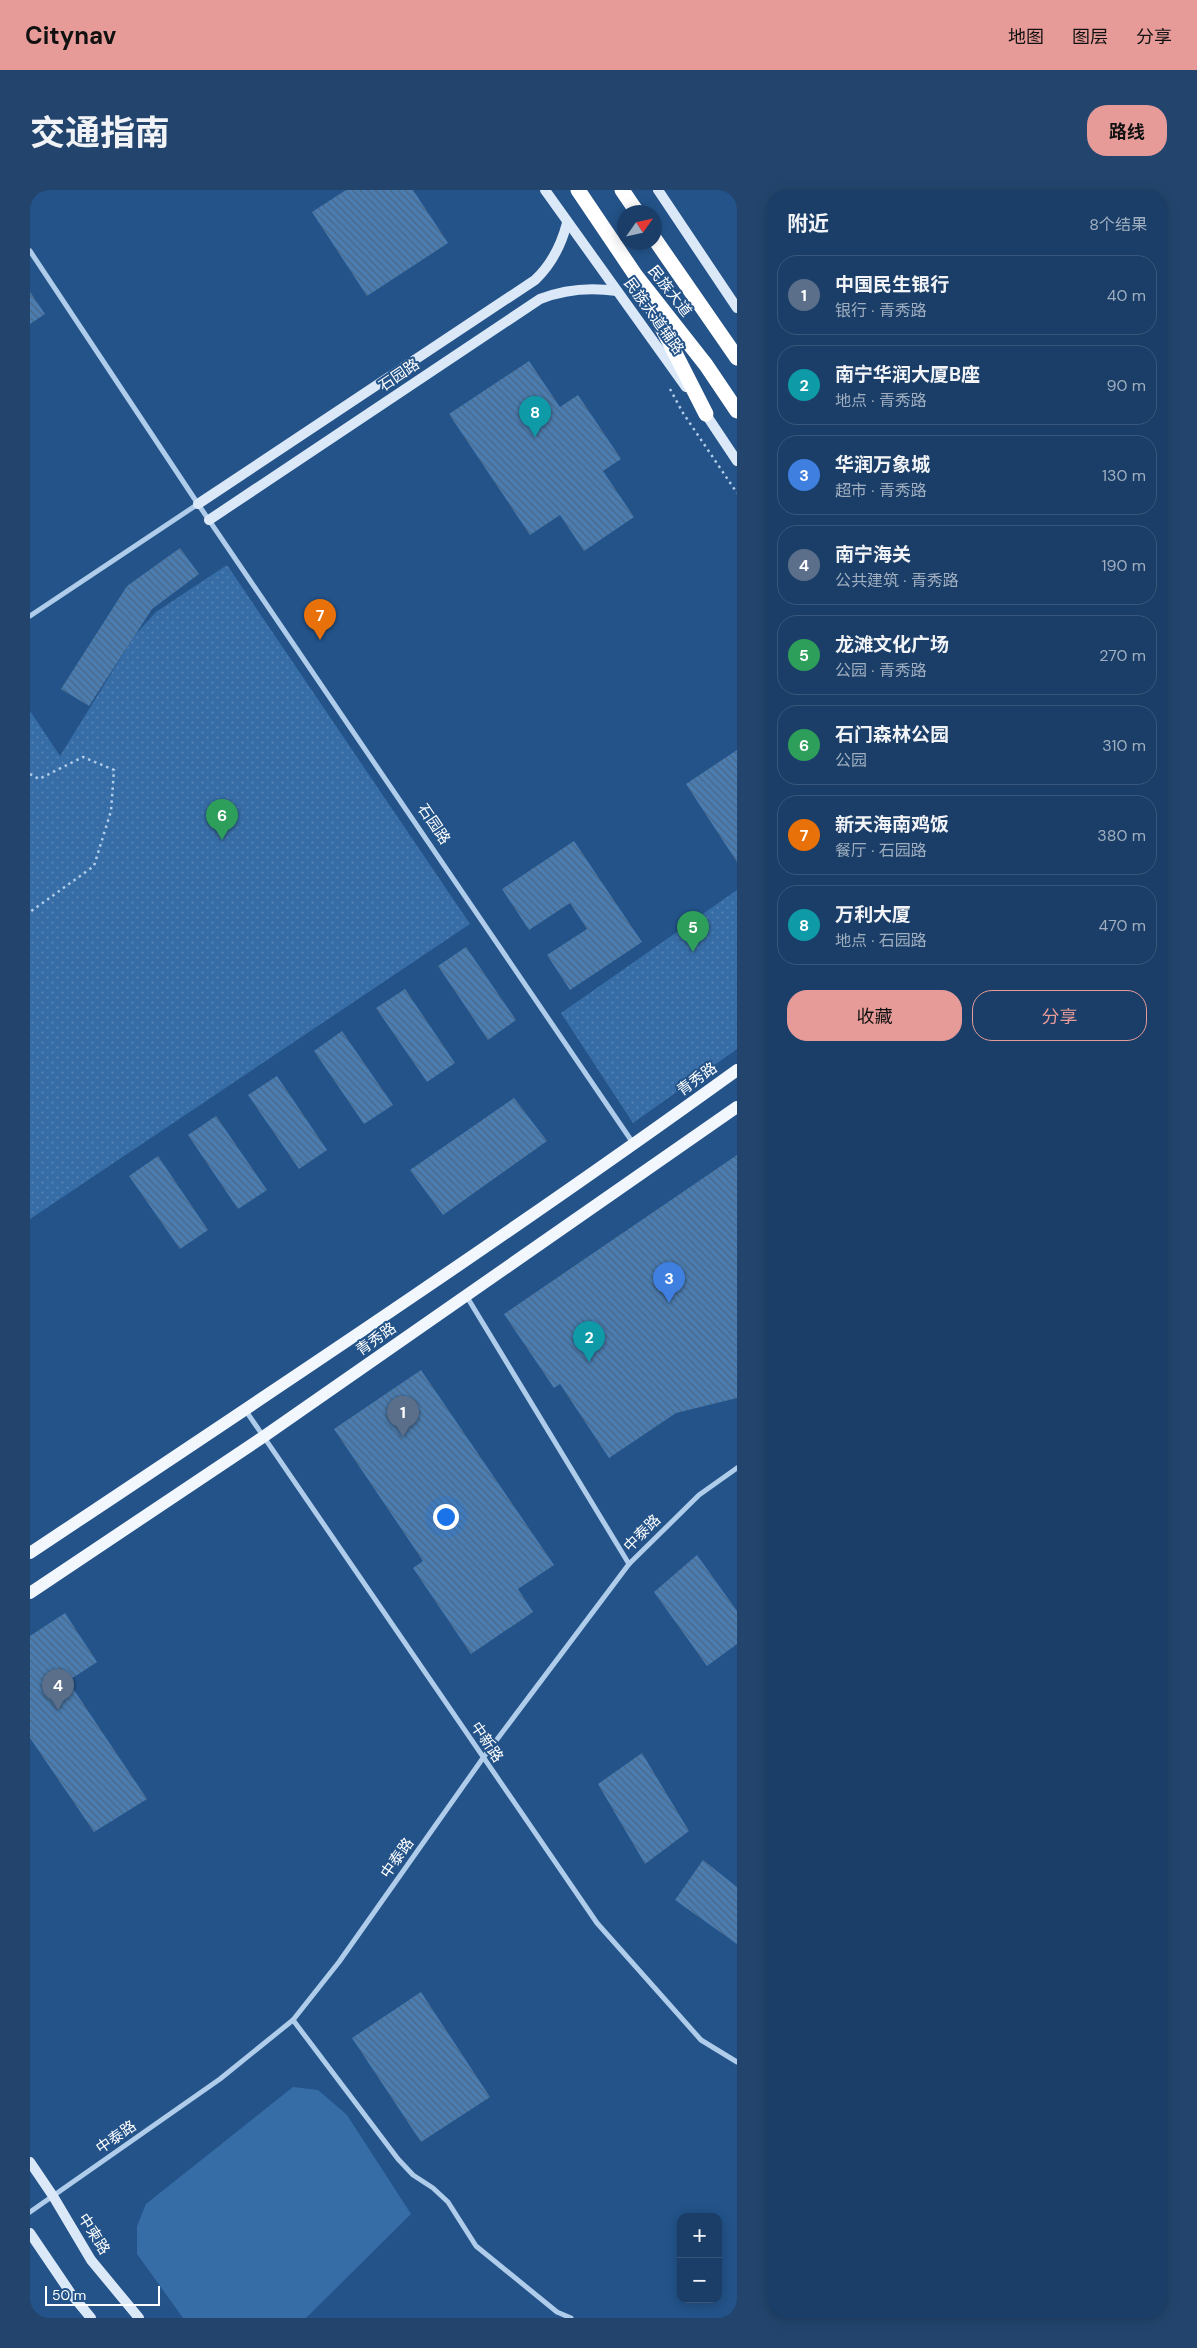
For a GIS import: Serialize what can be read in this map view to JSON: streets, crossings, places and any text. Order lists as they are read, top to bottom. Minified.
{"streets":{"highway":["民族大道"],"main road":["青秀路"],"street":["民族大道辅路","石园路","中泰路","中新路","中柬路"]},"crossings":[["民族大道辅路","石园路"],["石园路","青秀路"],["青秀路","中新路"],["中泰路","中新路"],["中泰路","中柬路"]],"scale_bar":"50 m","north":"top right","page":{"header":"Citynav","nav":["地图","图层","分享"],"title":"交通指南","buttons":["路线",["收藏","分享"]],"heading":["附近","8个结果"],"list":[{"mark":"1","name":"中国民生银行","note":"银行 · 青秀路","value":"40 m"},{"mark":"2","name":"南宁华润大厦B座","note":"地点 · 青秀路","value":"90 m"},{"mark":"3","name":"华润万象城","note":"超市 · 青秀路","value":"130 m"},{"mark":"4","name":"南宁海关","note":"公共建筑 · 青秀路","value":"190 m"},{"mark":"5","name":"龙滩文化广场","note":"公园 · 青秀路","value":"270 m"},{"mark":"6","name":"石门森林公园","note":"公园","value":"310 m"},{"mark":"7","name":"新天海南鸡饭","note":"餐厅 · 石园路","value":"380 m"},{"mark":"8","name":"万利大厦","note":"地点 · 石园路","value":"470 m"}],"pins":["8","7","6","5","3","2","1","4"],"map_buttons":["+","−"],"scale":"50 m"}}
